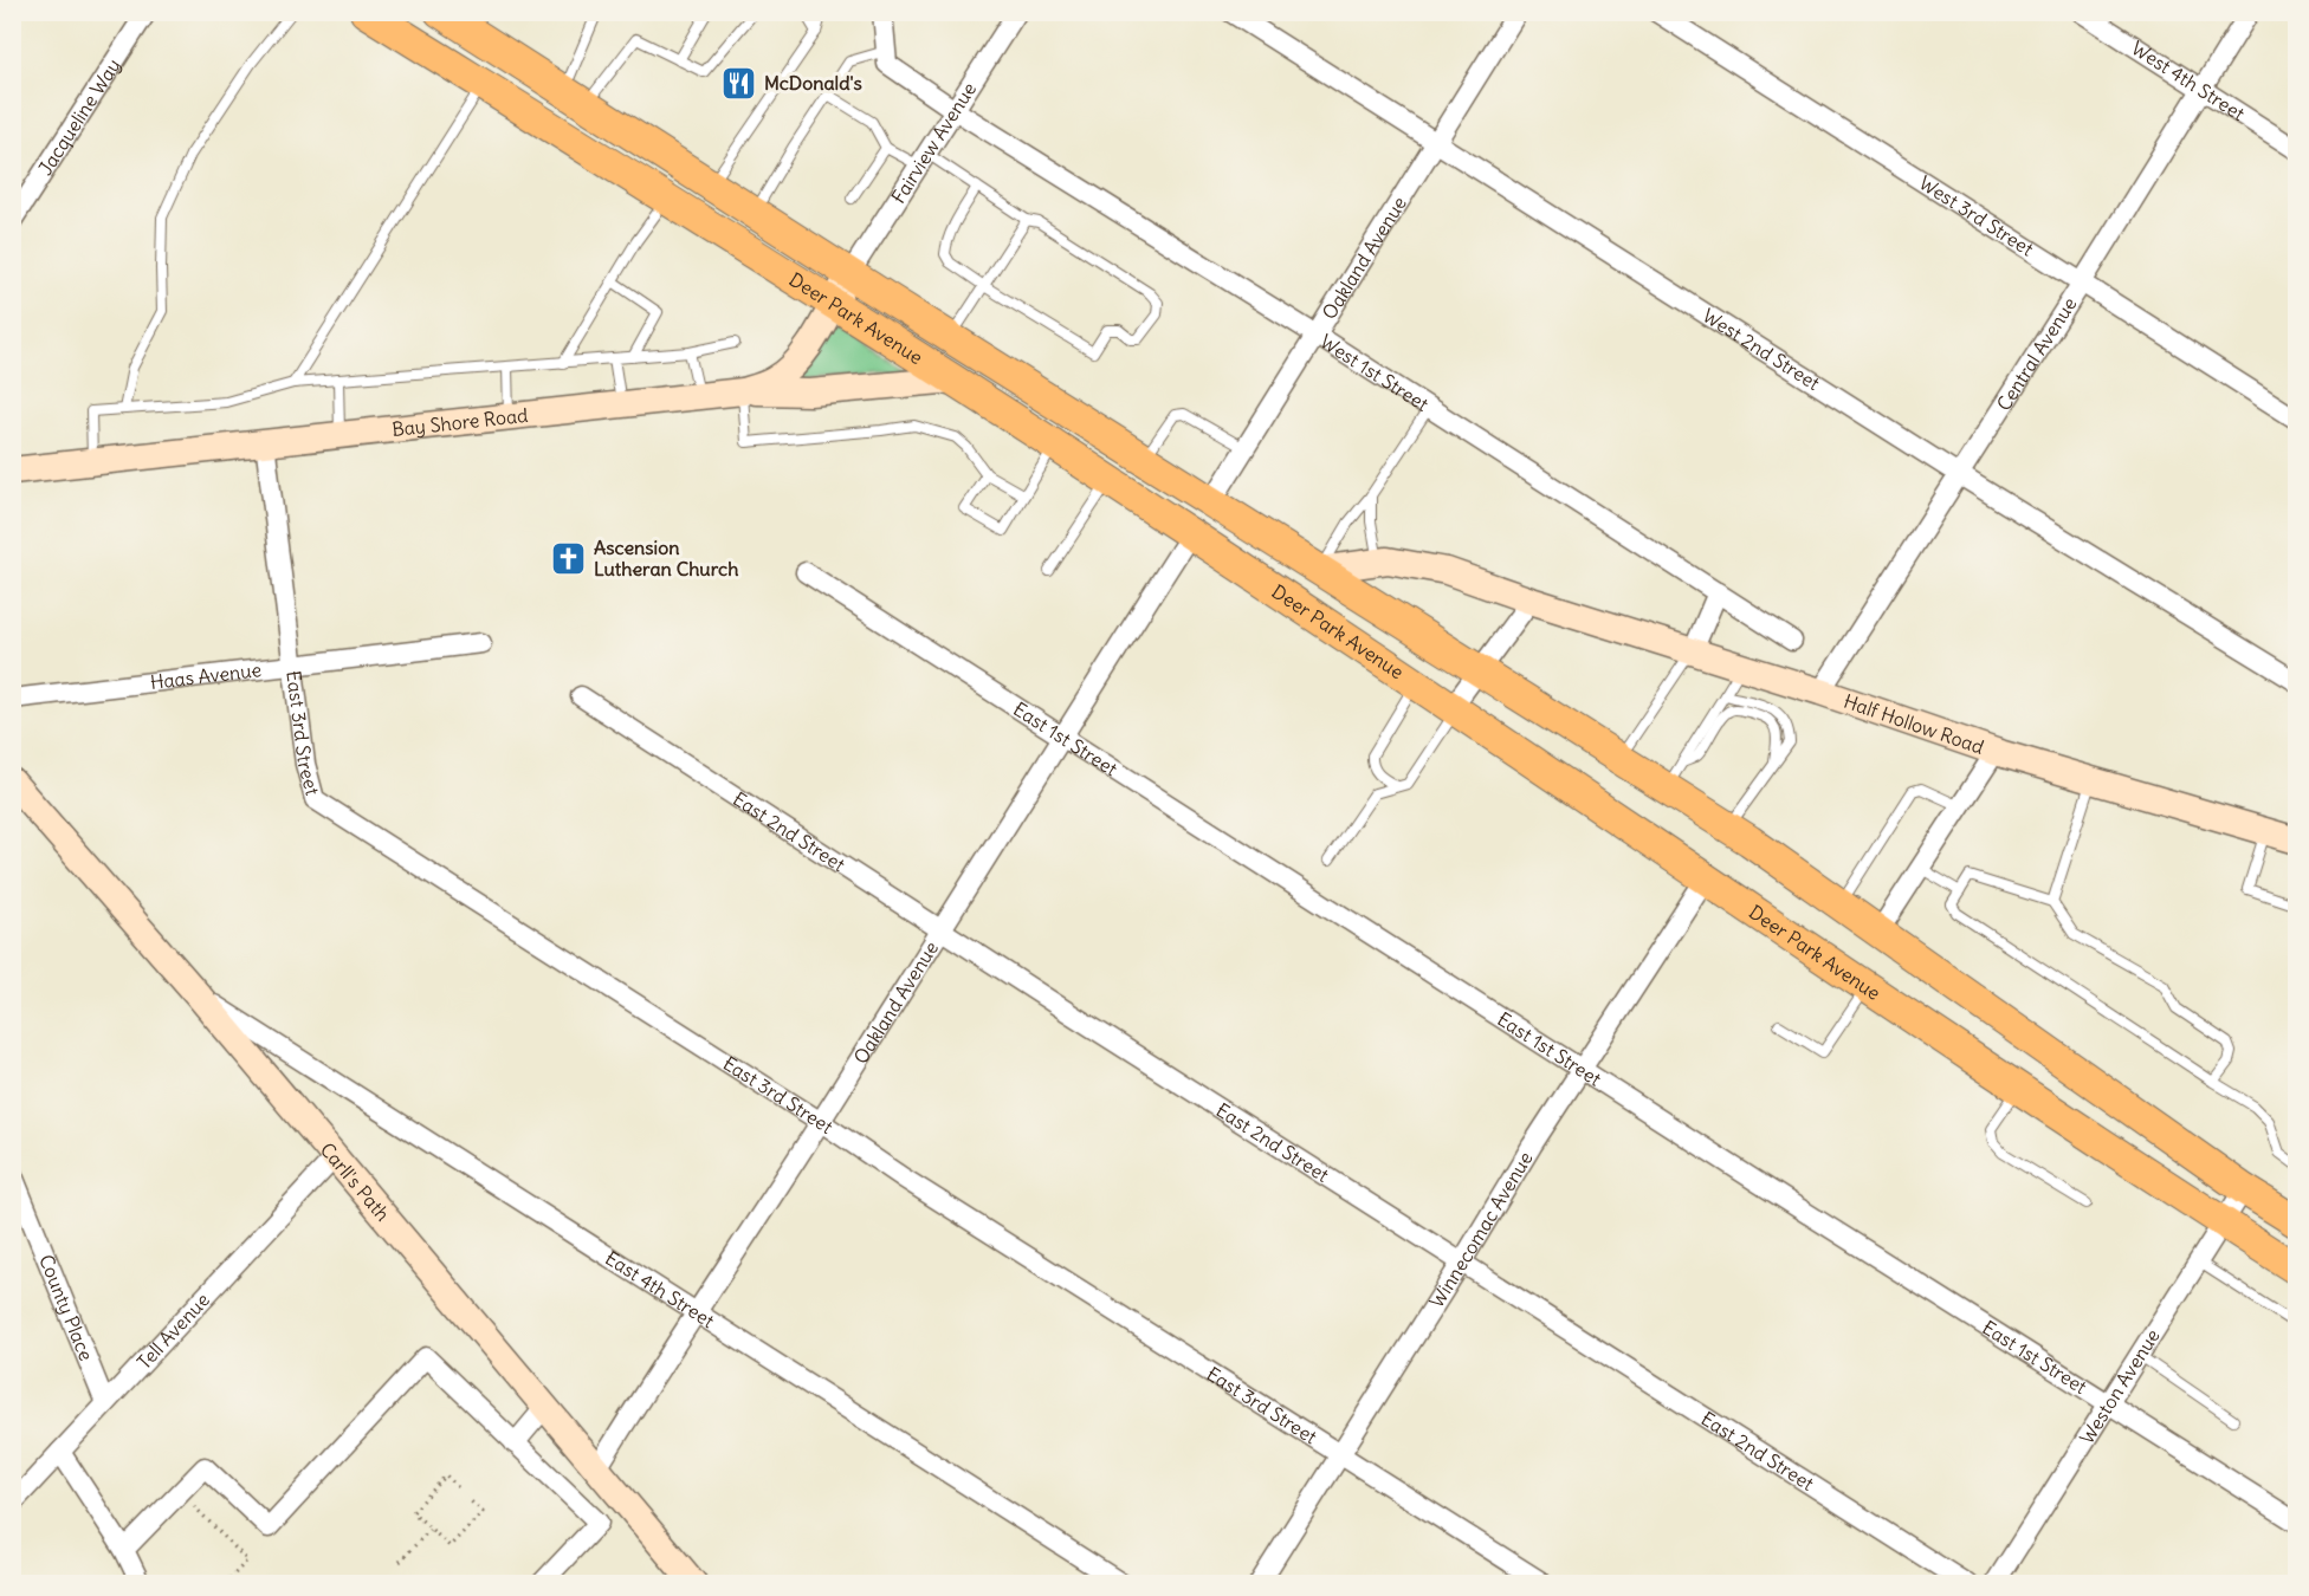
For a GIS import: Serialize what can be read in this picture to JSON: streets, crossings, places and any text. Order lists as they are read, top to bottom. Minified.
{"streets":{"main road":["Deer Park Avenue"],"street":["West 4th Street","Jacqueline Way","Fairview Avenue","West 3rd Street","Oakland Avenue","West 2nd Street","Central Avenue","West 1st Street","Bay Shore Road","Haas Avenue","Half Hollow Road","East 3rd Street","East 1st Street","East 2nd Street","Carll's Path","Winnecomac Avenue","East 4th Street","County Place","Tell Avenue","Weston Avenue"]},"crossings":[["West 4th Street","Central Avenue"],["Fairview Avenue","Deer Park Avenue"],["Fairview Avenue","West 1st Street"],["Fairview Avenue","Bay Shore Road"],["West 3rd Street","Central Avenue"],["Oakland Avenue","Deer Park Avenue"],["Oakland Avenue","West 2nd Street"],["Oakland Avenue","West 1st Street"],["Oakland Avenue","East 3rd Street"],["Oakland Avenue","East 1st Street"],["Oakland Avenue","East 2nd Street"],["Oakland Avenue","Carll's Path"],["Oakland Avenue","East 4th Street"],["Deer Park Avenue","Bay Shore Road"],["Deer Park Avenue","Half Hollow Road"],["Deer Park Avenue","Winnecomac Avenue"],["Deer Park Avenue","Weston Avenue"],["West 2nd Street","Central Avenue"],["Central Avenue","Half Hollow Road"],["Bay Shore Road","East 3rd Street"],["Haas Avenue","East 3rd Street"],["East 3rd Street","Winnecomac Avenue"],["East 1st Street","Winnecomac Avenue"],["East 1st Street","Weston Avenue"],["East 2nd Street","Winnecomac Avenue"],["Carll's Path","East 4th Street"],["Carll's Path","Tell Avenue"],["County Place","Tell Avenue"]],"places":{"restaurant":["McDonald's"],"church":["Ascension Lutheran Church"]}}
